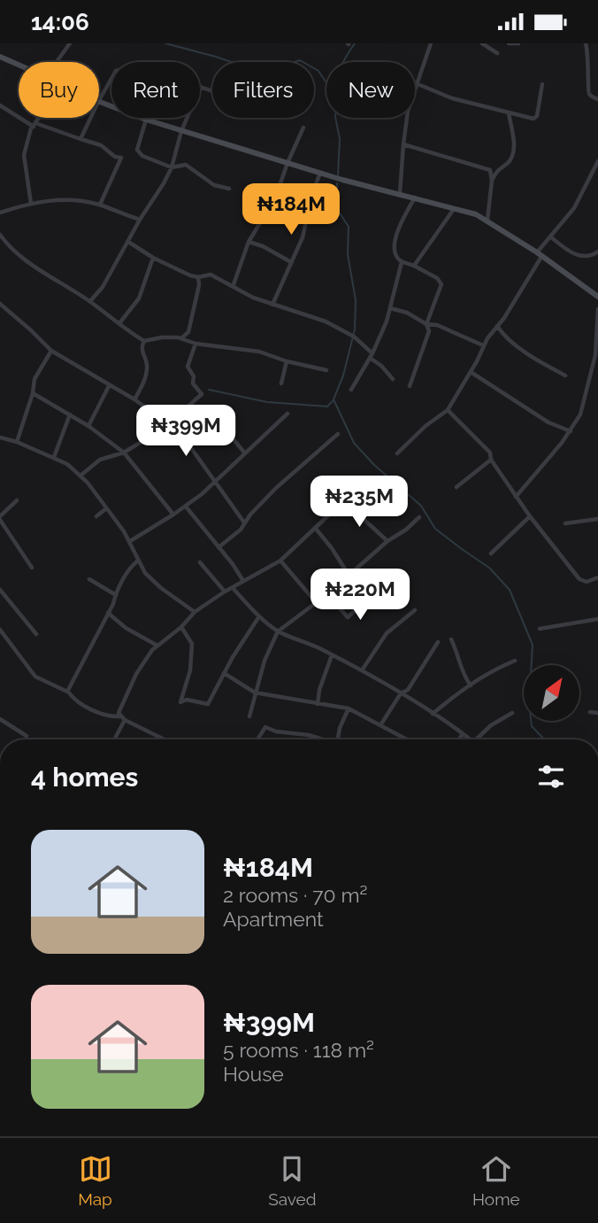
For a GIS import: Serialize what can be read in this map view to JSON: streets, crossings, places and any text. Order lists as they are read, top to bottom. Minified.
{"north":"top right","page":{"status":"14:06","chip":["Buy","Rent","Filters","New"],"price":["₦184M","₦399M","₦235M","₦220M"],"heading":"4 homes","list":[{"name":"₦184M","note":"2 rooms · 70 m² · Apartment"},{"name":"₦399M","note":"5 rooms · 118 m² · House"}],"tabs":["Map","Saved","Home"]}}
